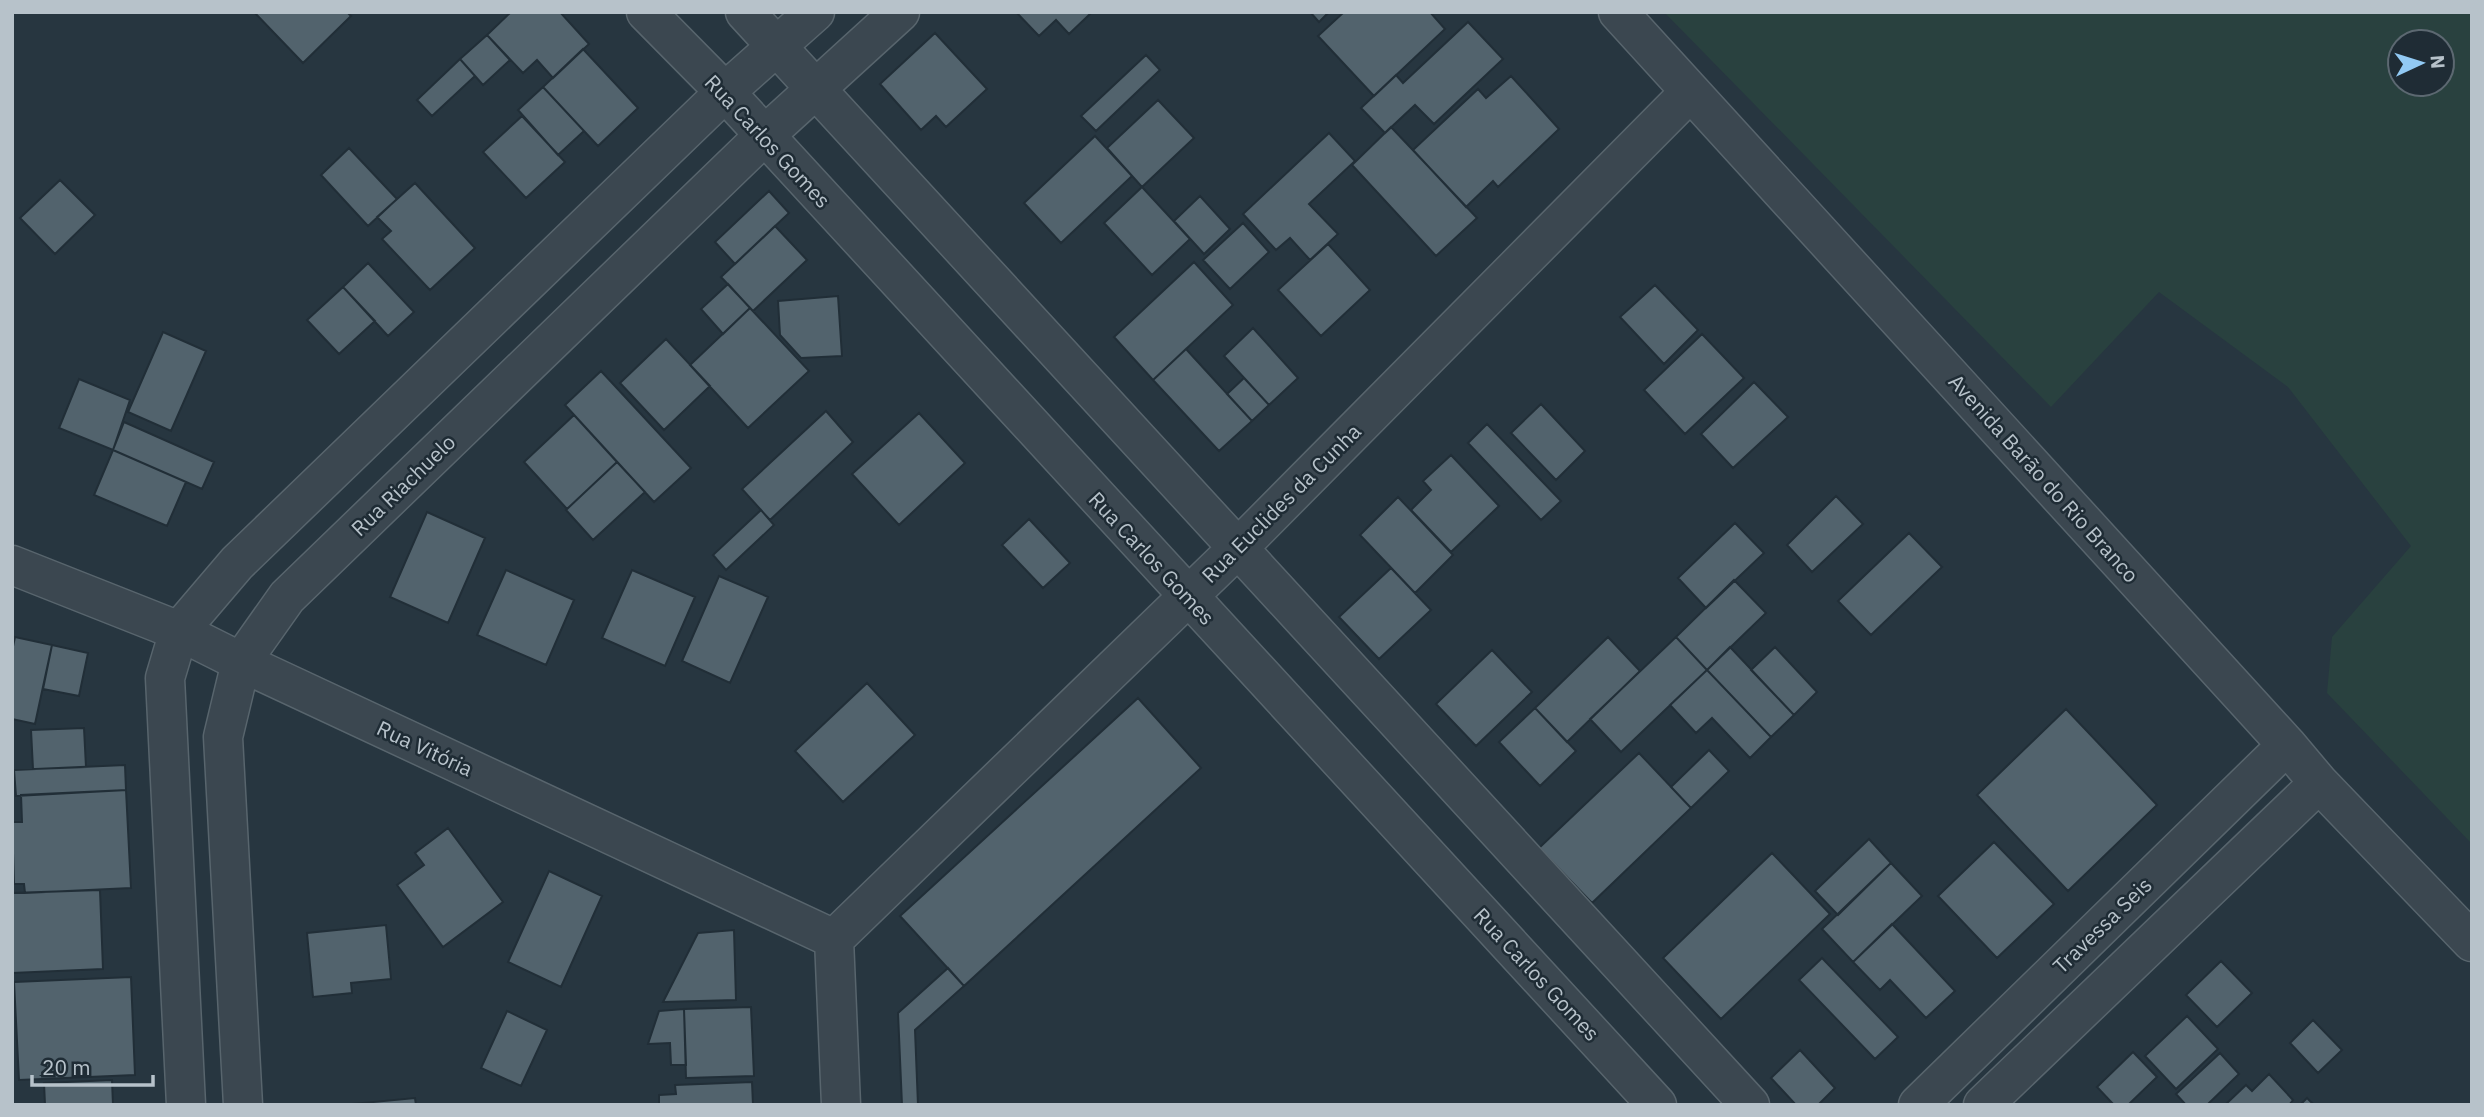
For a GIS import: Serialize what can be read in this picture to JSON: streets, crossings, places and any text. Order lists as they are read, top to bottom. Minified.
{"streets":{"street":["Rua Carlos Gomes","Avenida Barão do Rio Branco","Rua Riachuelo","Rua Euclides da Cunha","Rua Vitória","Travessa Seis"]},"crossings":[["Rua Carlos Gomes","Rua Riachuelo"],["Rua Carlos Gomes","Rua Euclides da Cunha"],["Avenida Barão do Rio Branco","Rua Euclides da Cunha"],["Avenida Barão do Rio Branco","Travessa Seis"],["Rua Riachuelo","Rua Vitória"],["Rua Euclides da Cunha","Rua Vitória"]],"scale_bar":"20 m","north":"right"}
